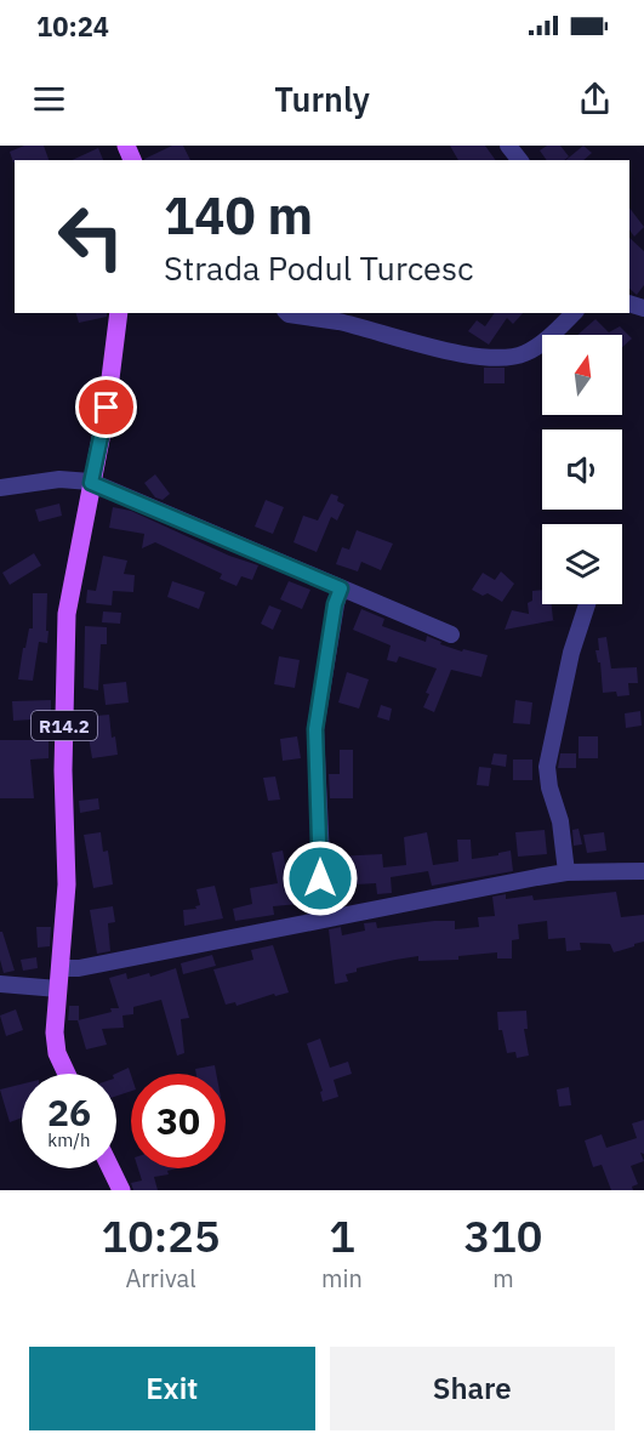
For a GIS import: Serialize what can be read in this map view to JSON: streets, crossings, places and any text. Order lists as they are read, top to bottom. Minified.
{"streets":{"main road":["R14.2"]},"north":"top","page":{"status":"10:24","header":"Turnly","turn":["140 m","Strada Podul Turcesc"],"speed":"26 km/h","limit":"30","eta":["10:25","Arrival","1","min","310","m"],"buttons":["Exit","Share"]}}
